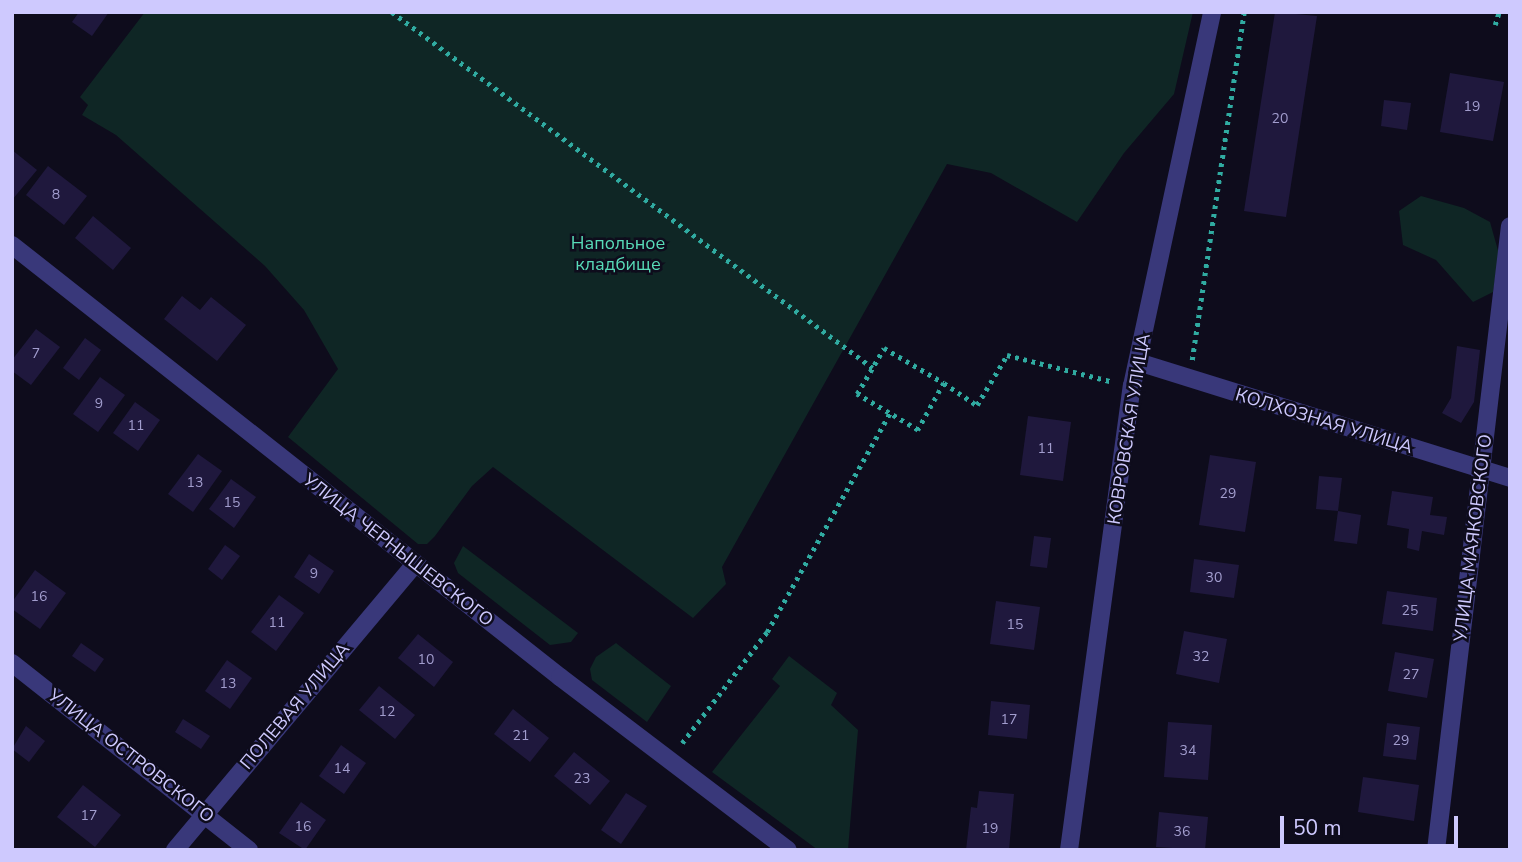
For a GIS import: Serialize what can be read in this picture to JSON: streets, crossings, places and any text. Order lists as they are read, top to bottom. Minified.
{"streets":{"street":["КОЛХОЗНАЯ УЛИЦА","КОВРОВСКАЯ УЛИЦА","УЛИЦА МАЯКОВСКОГО","УЛИЦА ЧЕРНЫШЕВСКОГО","ПОЛЕВАЯ УЛИЦА","УЛИЦА ОСТРОВСКОГО"]},"crossings":[["КОЛХОЗНАЯ УЛИЦА","КОВРОВСКАЯ УЛИЦА"],["КОЛХОЗНАЯ УЛИЦА","УЛИЦА МАЯКОВСКОГО"],["УЛИЦА ЧЕРНЫШЕВСКОГО","ПОЛЕВАЯ УЛИЦА"],["ПОЛЕВАЯ УЛИЦА","УЛИЦА ОСТРОВСКОГО"]],"parks":["Напольное кладбище"],"house_numbers":["19","20","8","7","9","11","11","13","29","15","9","30","16","25","11","15","32","10","27","13","12","17","21","29","34","14","23","17","16","19","36"],"scale_bar":"50 m"}
